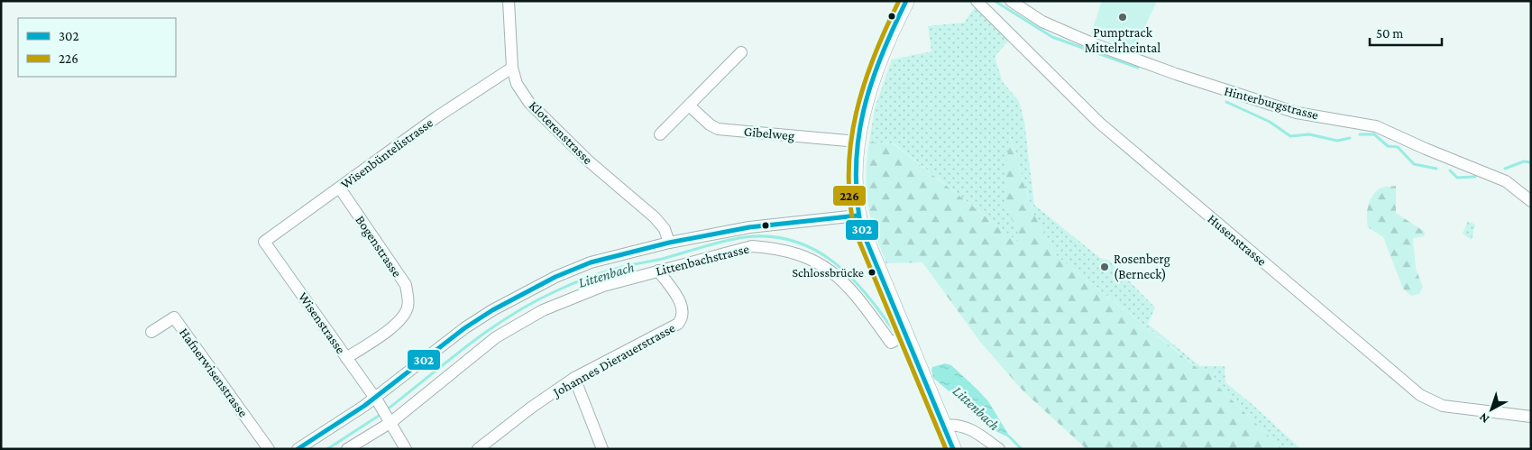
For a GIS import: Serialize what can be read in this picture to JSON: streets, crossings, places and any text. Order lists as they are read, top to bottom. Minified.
{"streets":{"street":["Hinterburgstrasse","Kloterenstrasse","Gibelweg","Wisenbüntelistrasse","Husenstrasse","Bogenstrasse","Littenbachstrasse","Wisenstrasse","Johannes Dierauerstrasse","Hafnerwisenstrasse"]},"crossings":[["Kloterenstrasse","Wisenbüntelistrasse"],["Wisenbüntelistrasse","Bogenstrasse"],["Wisenbüntelistrasse","Wisenstrasse"],["Bogenstrasse","Wisenstrasse"],["Littenbachstrasse","Wisenstrasse"],["Littenbachstrasse","Johannes Dierauerstrasse"]],"water":["Littenbach"],"places":["Pumptrack Mittelrheintal","Rosenberg (Berneck)","Schlossbrücke"],"lines":["transit line 302","transit line 226"],"legend":["302","226"],"scale_bar":"50 m","north":"bottom left"}
